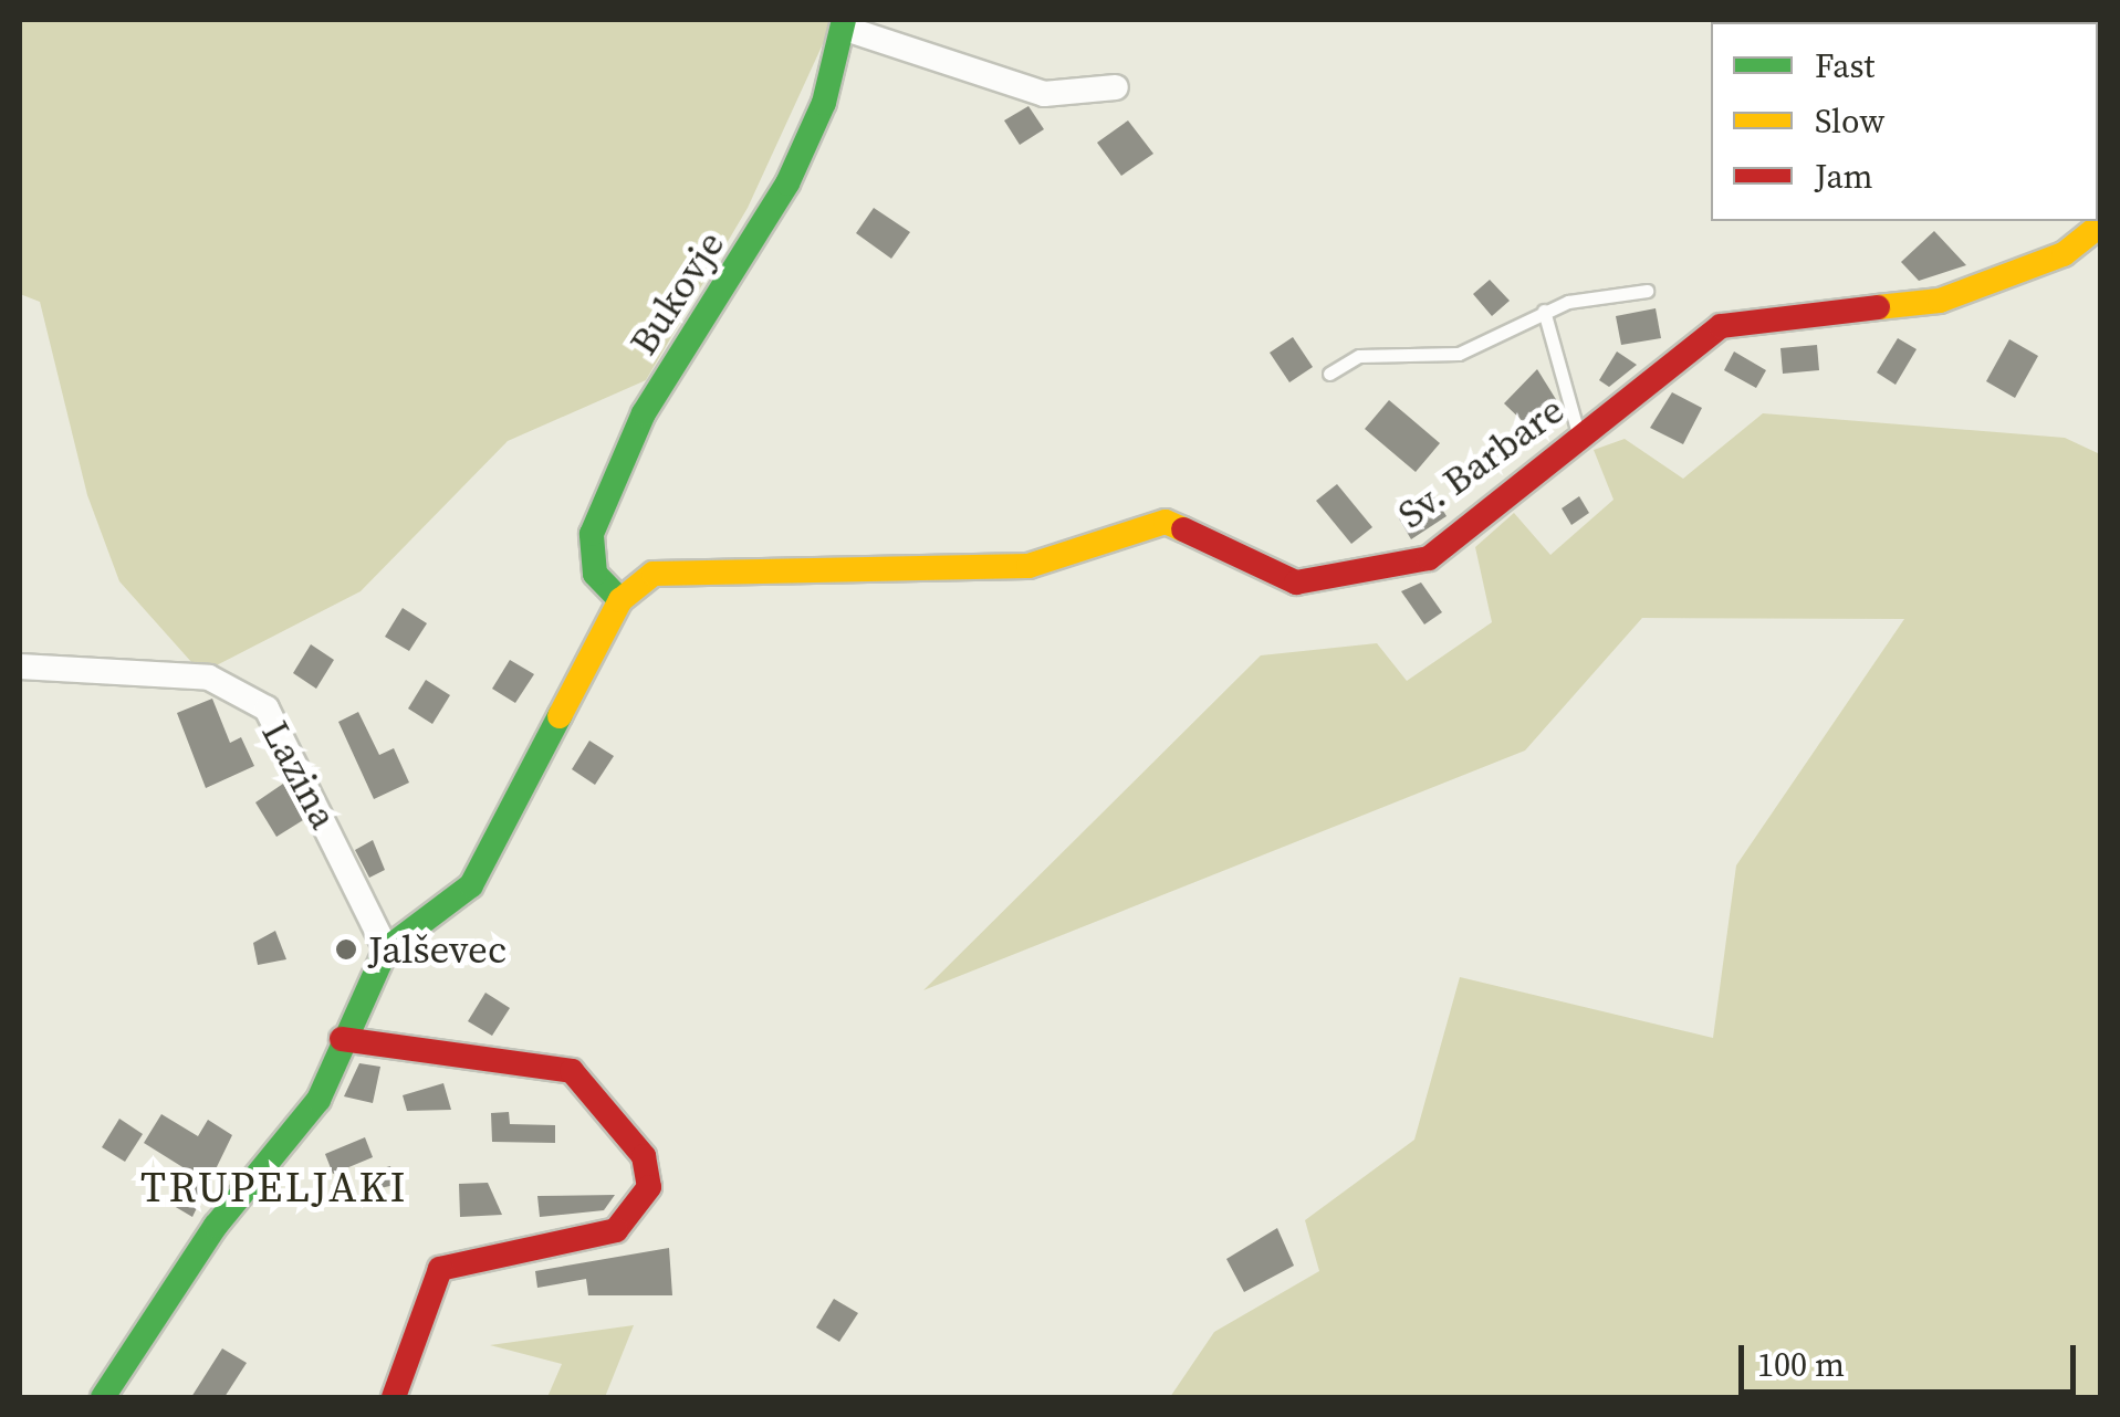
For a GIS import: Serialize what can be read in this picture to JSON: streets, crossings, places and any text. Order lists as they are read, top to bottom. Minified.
{"streets":{"street":["Bukovje","Sv. Barbare","Lazina"]},"crossings":[["Bukovje","Sv. Barbare"]],"districts":["TRUPELJAKI"],"places":["Jalševec"],"legend":["Fast","Slow","Jam"],"scale_bar":"100 m"}
